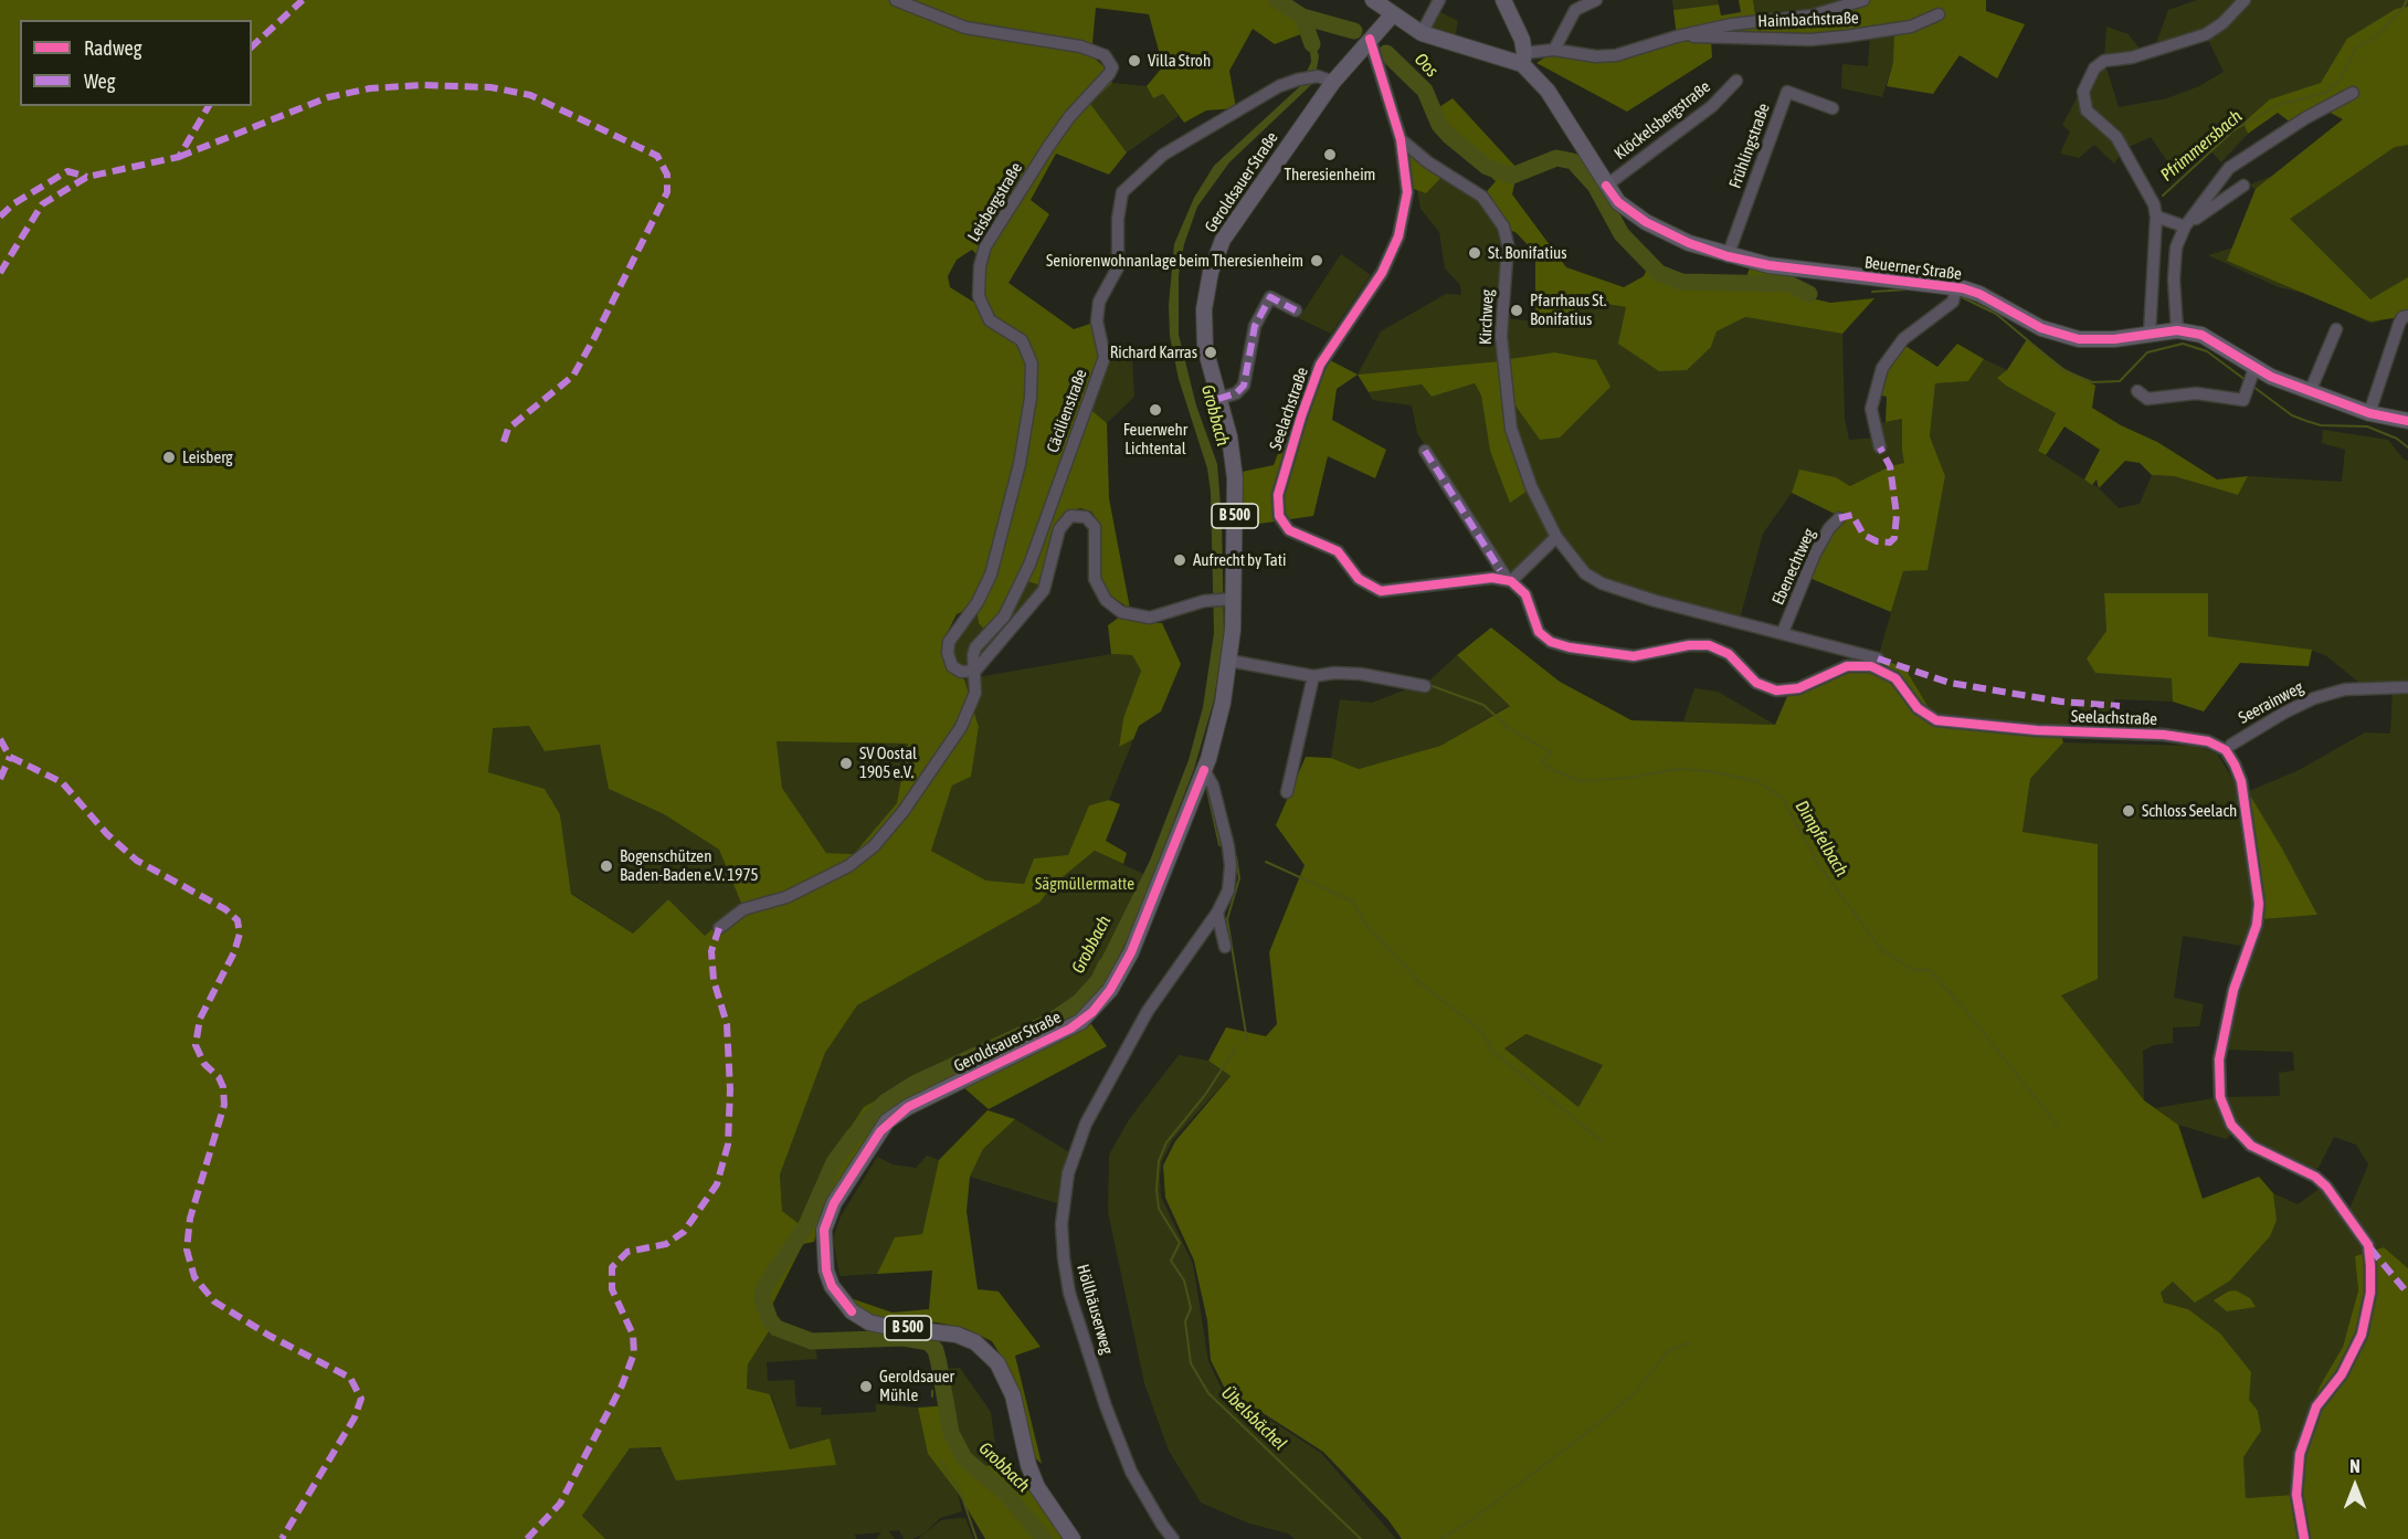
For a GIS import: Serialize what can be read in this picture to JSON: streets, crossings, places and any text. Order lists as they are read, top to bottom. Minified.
{"streets":{"main road":["Geroldsauer Straße","Beuerner Straße","B 500"],"street":["Haimbachstraße","Klöckelsbergstraße","Frühlingstraße","Leisbergstraße","Kirchweg","Seelachstraße","Cäcilienstraße","Ebenechtweg","Seerainweg","Höllhäuserweg"]},"crossings":[["Haimbachstraße","Beuerner Straße"],["Klöckelsbergstraße","Beuerner Straße"],["Frühlingstraße","Beuerner Straße"],["Geroldsauer Straße","Seelachstraße"],["Geroldsauer Straße","Cäcilienstraße"],["Geroldsauer Straße","Höllhäuserweg"],["Leisbergstraße","Cäcilienstraße"],["Kirchweg","Seelachstraße"],["Kirchweg","Ebenechtweg"]],"water":["Oos","Pfrimmersbach","Grobbach","Dimpfelbach","Übelsbächel"],"parks":["Sägmüllermatte"],"places":["Villa Stroh","Theresienheim","St. Bonifatius","Seniorenwohnanlage beim Theresienheim","Pfarrhaus St. Bonifatius","Richard Karras","Feuerwehr Lichtental","Leisberg","Aufrecht by Tati","SV Oostal 1905 e.V.","Schloss Seelach","Bogenschützen Baden-Baden e.V. 1975","Geroldsauer Mühle"],"legend":["Radweg","Weg"],"north":"top"}
